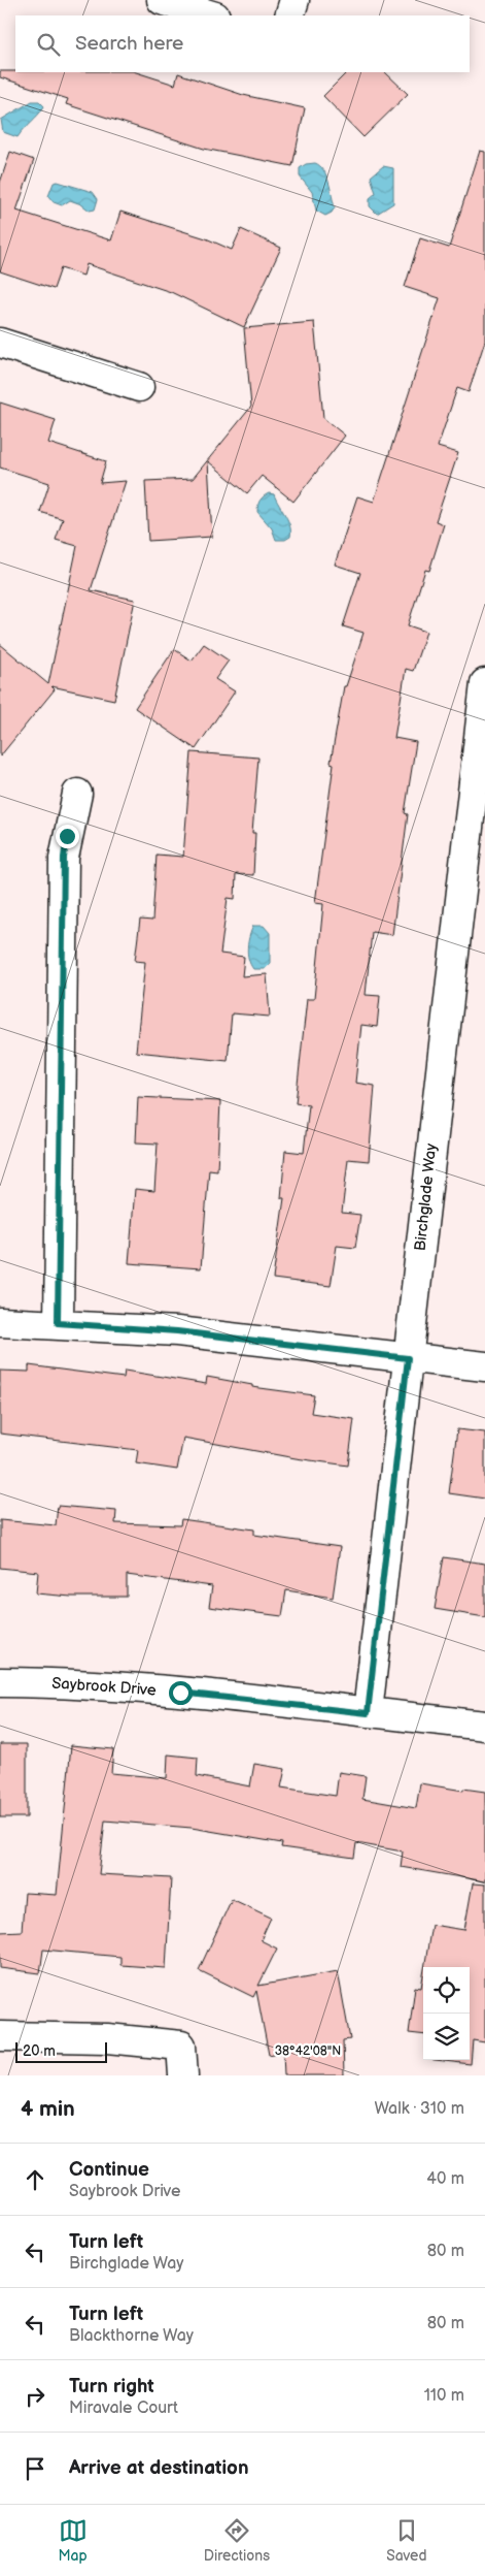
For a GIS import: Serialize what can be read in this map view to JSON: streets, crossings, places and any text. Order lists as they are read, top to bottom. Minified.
{"streets":{"street":["Birchglade Way","Saybrook Drive"]},"crossings":[["Birchglade Way","Saybrook Drive"]],"scale_bar":"20 m","page":{"search":"Search here","scale":"20 m","heading":["4 min","Walk · 310 m"],"list":[["Continue","Saybrook Drive","40 m"],["Turn left","Birchglade Way","80 m"],["Turn left","Blackthorne Way","80 m"],["Turn right","Miravale Court","110 m"],"Arrive at destination"],"nav":["Map","Directions","Saved"]},"coordinates":["38°42'08\"N"]}
